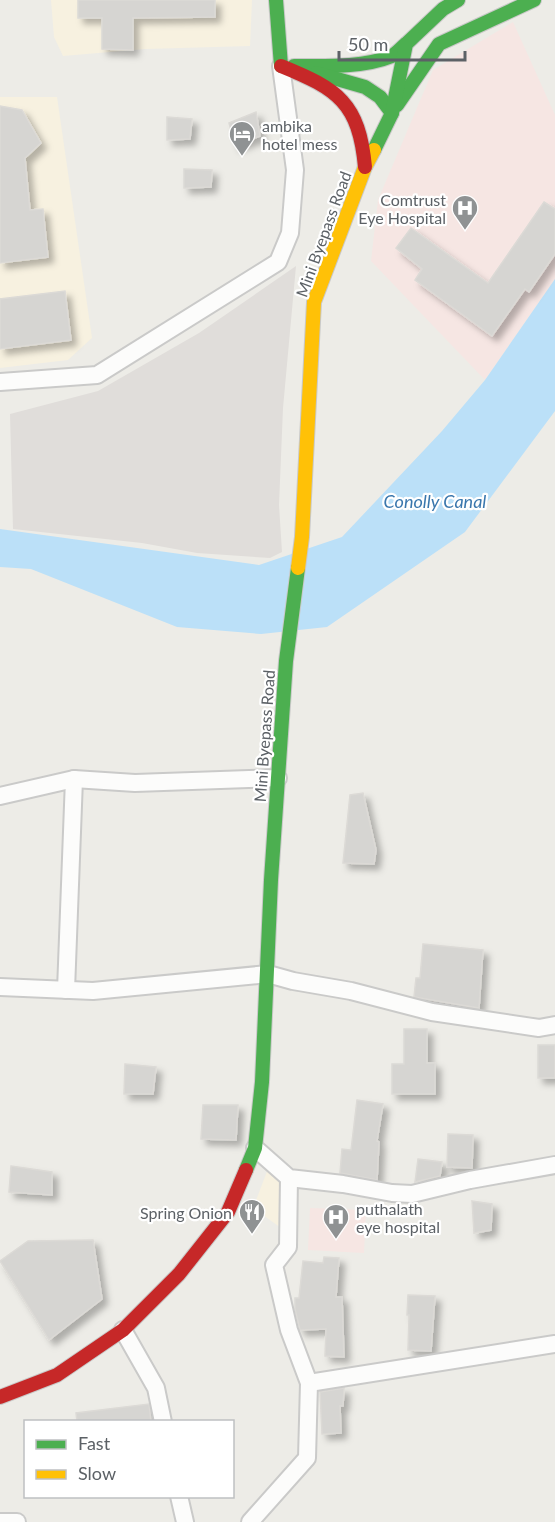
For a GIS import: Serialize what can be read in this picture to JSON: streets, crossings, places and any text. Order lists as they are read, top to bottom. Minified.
{"streets":{"main road":["Mini Byepass Road"]},"water":["Conolly Canal"],"places":{"hotel":["ambika hotel mess"],"hospital":["Comtrust Eye Hospital","puthalath eye hospital"],"restaurant":["Spring Onion"]},"legend":["Fast","Slow"],"scale_bar":"50 m"}
